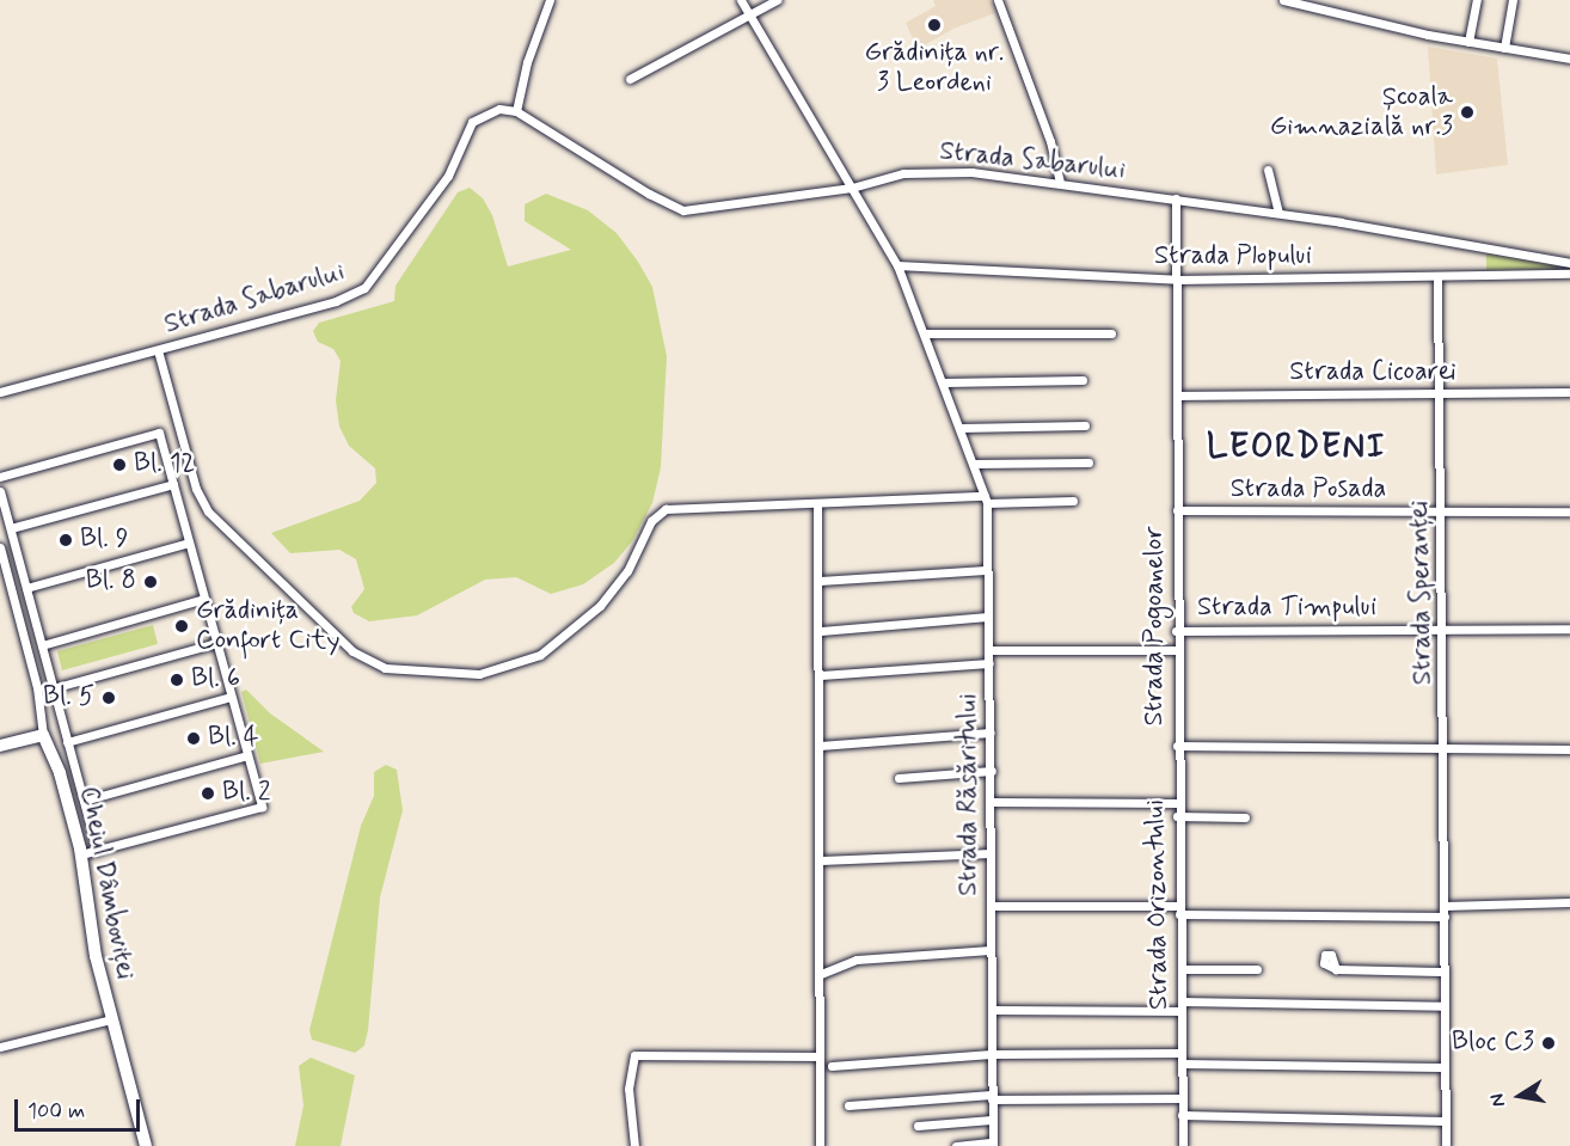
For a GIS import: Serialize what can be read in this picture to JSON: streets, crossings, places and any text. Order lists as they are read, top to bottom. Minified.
{"streets":{"street":["Strada Sabarului","Strada Plopului","Strada Cicoarei","Strada Posada","Strada Speranței","Strada Timpului","Strada Pogoanelor","Strada Răsăritului","Cheiul Dâmboviței","Strada Orizontului"]},"crossings":[["Strada Sabarului","Strada Pogoanelor"],["Strada Sabarului","Strada Răsăritului"],["Strada Plopului","Strada Speranței"],["Strada Plopului","Strada Pogoanelor"],["Strada Plopului","Strada Răsăritului"],["Strada Cicoarei","Strada Speranței"],["Strada Cicoarei","Strada Pogoanelor"],["Strada Posada","Strada Speranței"],["Strada Posada","Strada Pogoanelor"],["Strada Speranței","Strada Timpului"],["Strada Speranței","Strada Pogoanelor"],["Strada Timpului","Strada Pogoanelor"],["Strada Pogoanelor","Strada Orizontului"]],"districts":["LEORDENI"],"places":["Grădinița nr. 3 Leordeni","Școala Gimnazială nr.3","Bl. 12","Bl. 9","Bl. 8","Grădinița Confort City","Bl. 6","Bl. 5","Bl. 4","Bl. 2","Bloc C3"],"scale_bar":"100 m","north":"left"}
